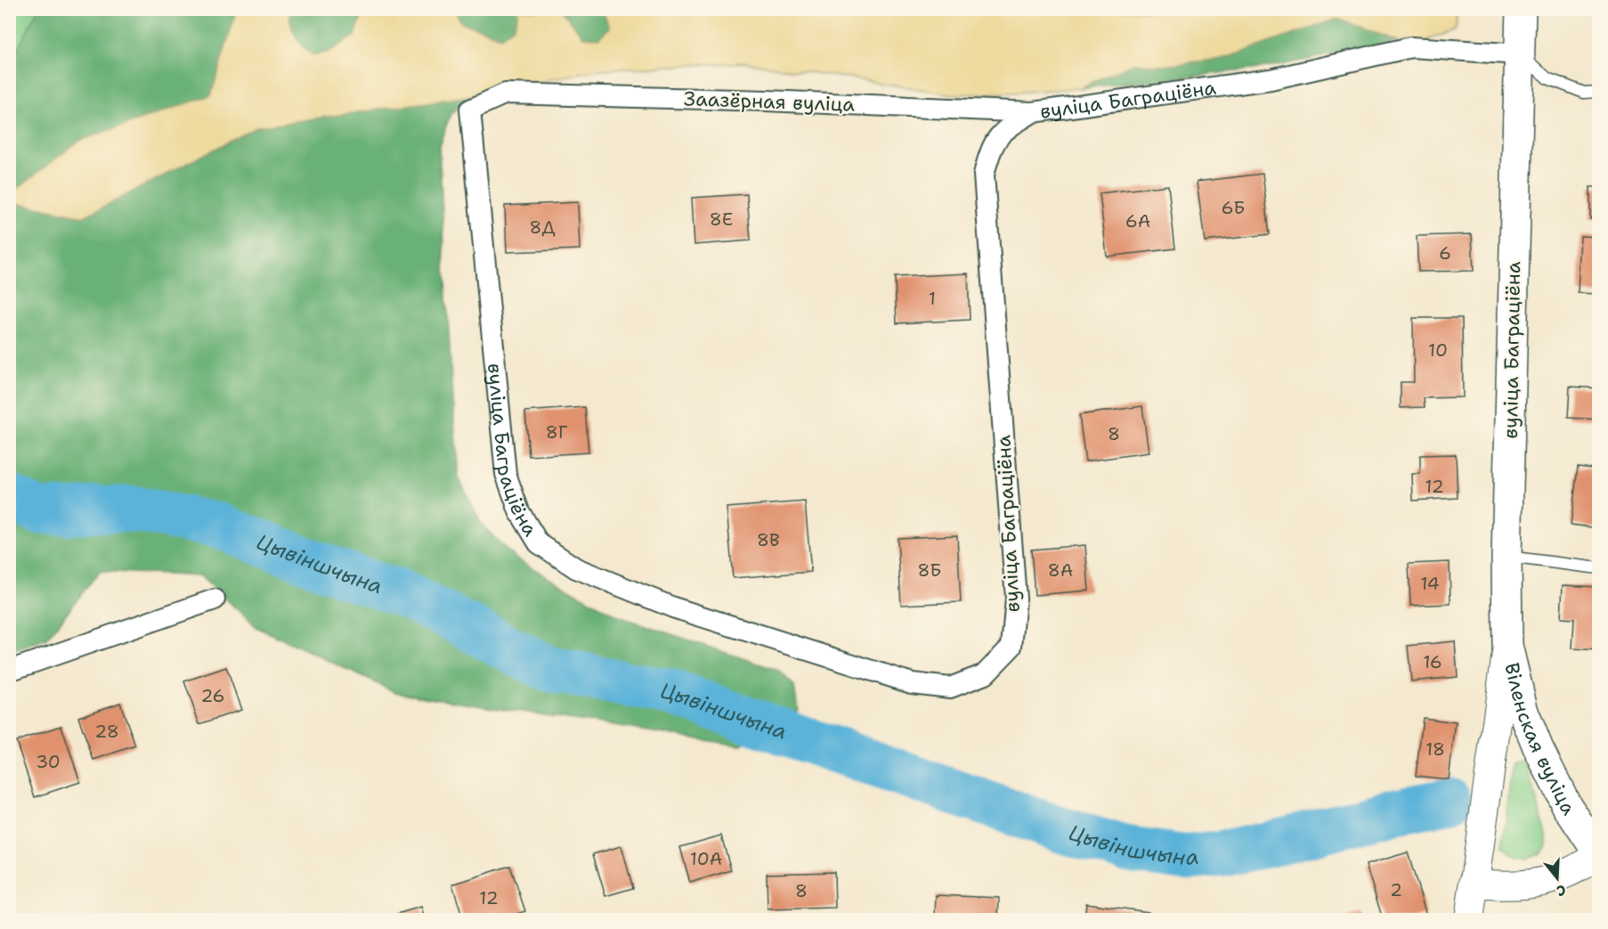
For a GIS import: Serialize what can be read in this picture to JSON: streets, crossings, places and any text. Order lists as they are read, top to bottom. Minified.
{"streets":{"highway":["вуліца Баграціёна","Віленская вуліца"],"street":["Заазёрная вуліца"]},"crossings":[["вуліца Баграціёна","Заазёрная вуліца"],["вуліца Баграціёна","Віленская вуліца"]],"water":["Цывіншчына"],"house_numbers":["6Б","8Е","6А","8Д","6","1","10","8Г","8","12","8В","8Б","8А","14","16","26","28","18","30","10А","2","8","12"],"north":"bottom"}
